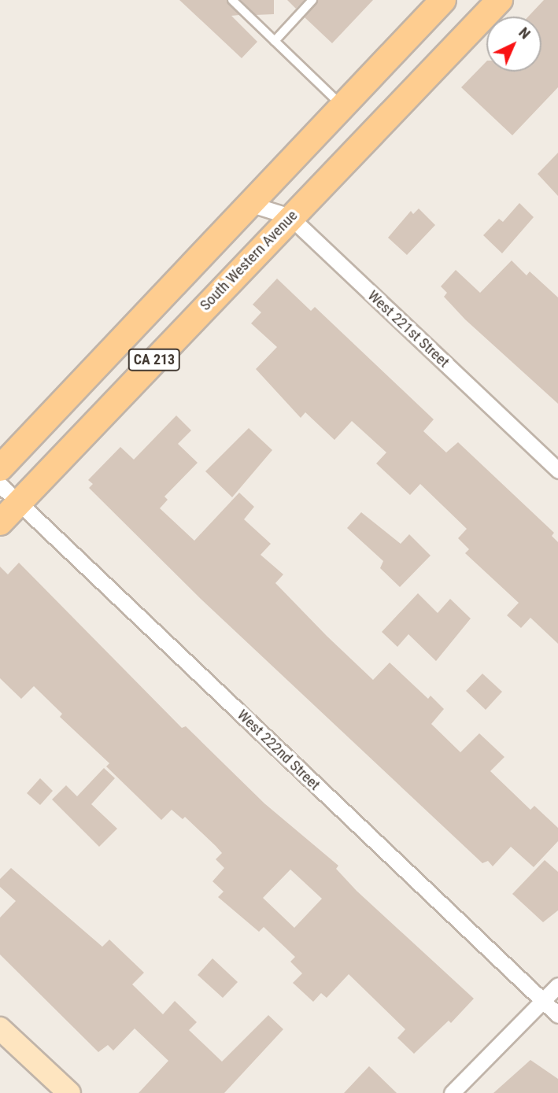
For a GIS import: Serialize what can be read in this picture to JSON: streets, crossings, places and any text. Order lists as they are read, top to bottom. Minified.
{"streets":{"main road":["South Western Avenue","CA 213"],"street":["West 221st Street","West 222nd Street"]},"crossings":[["South Western Avenue","West 221st Street"],["South Western Avenue","West 222nd Street"],["West 221st Street","CA 213"]],"north":"top right"}
